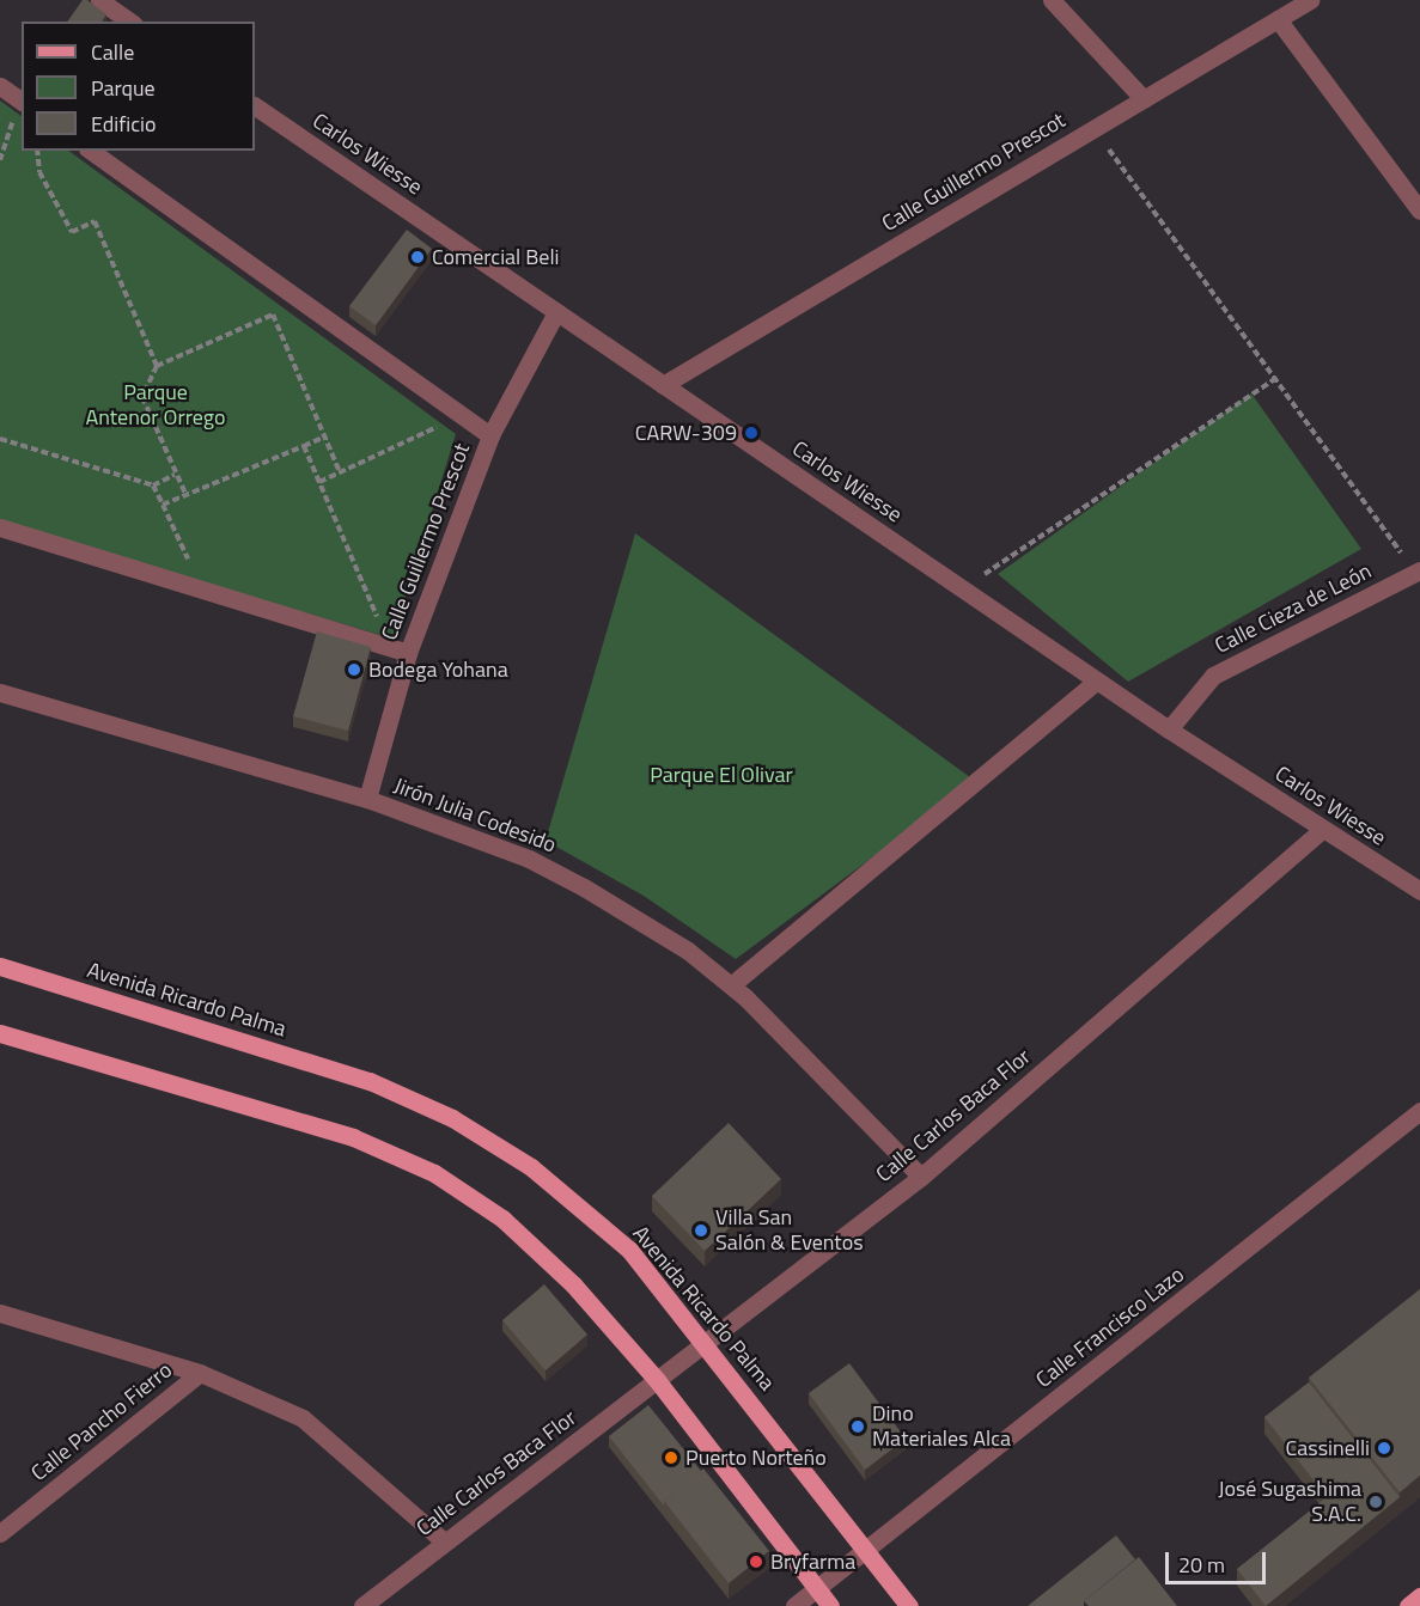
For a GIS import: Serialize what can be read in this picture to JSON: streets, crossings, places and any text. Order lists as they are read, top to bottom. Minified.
{"streets":{"main road":["Avenida Ricardo Palma"],"street":["Carlos Wiesse","Calle Guillermo Prescot","Calle Cieza de León","Jirón Julia Codesido","Calle Carlos Baca Flor","Calle Francisco Lazo","Calle Pancho Fierro"]},"crossings":[["Carlos Wiesse","Calle Guillermo Prescot"],["Carlos Wiesse","Calle Cieza de León"],["Carlos Wiesse","Calle Carlos Baca Flor"],["Calle Guillermo Prescot","Jirón Julia Codesido"],["Jirón Julia Codesido","Calle Carlos Baca Flor"],["Avenida Ricardo Palma","Calle Carlos Baca Flor"],["Avenida Ricardo Palma","Calle Francisco Lazo"]],"parks":["Parque Antenor Orrego","Parque El Olivar"],"places":["Comercial Beli","CARW-309","Bodega Yohana","Villa San Salón & Eventos","Dino Materiales Alca","Cassinelli","Puerto Norteño","José Sugashima S.A.C.","Bryfarma"],"legend":["Calle","Parque","Edificio"],"scale_bar":"20 m"}
